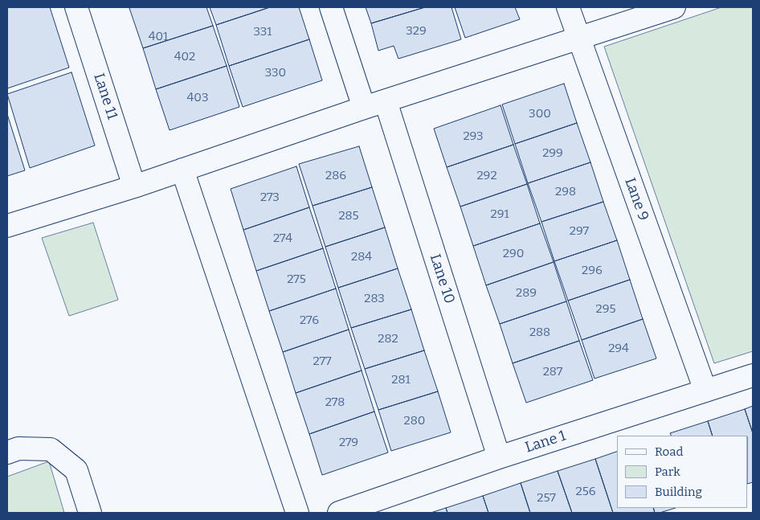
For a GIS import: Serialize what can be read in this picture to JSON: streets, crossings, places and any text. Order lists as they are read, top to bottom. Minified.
{"streets":{"street":["Lane 11","Lane 9","Lane 10","Lane 1"]},"crossings":[["Lane 9","Lane 1"],["Lane 10","Lane 1"]],"house_numbers":["329","331","401","402","330","403","300","293","299","286","292","298","273","291","285","297","274","290","284","296","275","289","283","295","276","288","282","294","277","287","281","278","280","279","256","257"],"legend":["Road","Park","Building"]}
